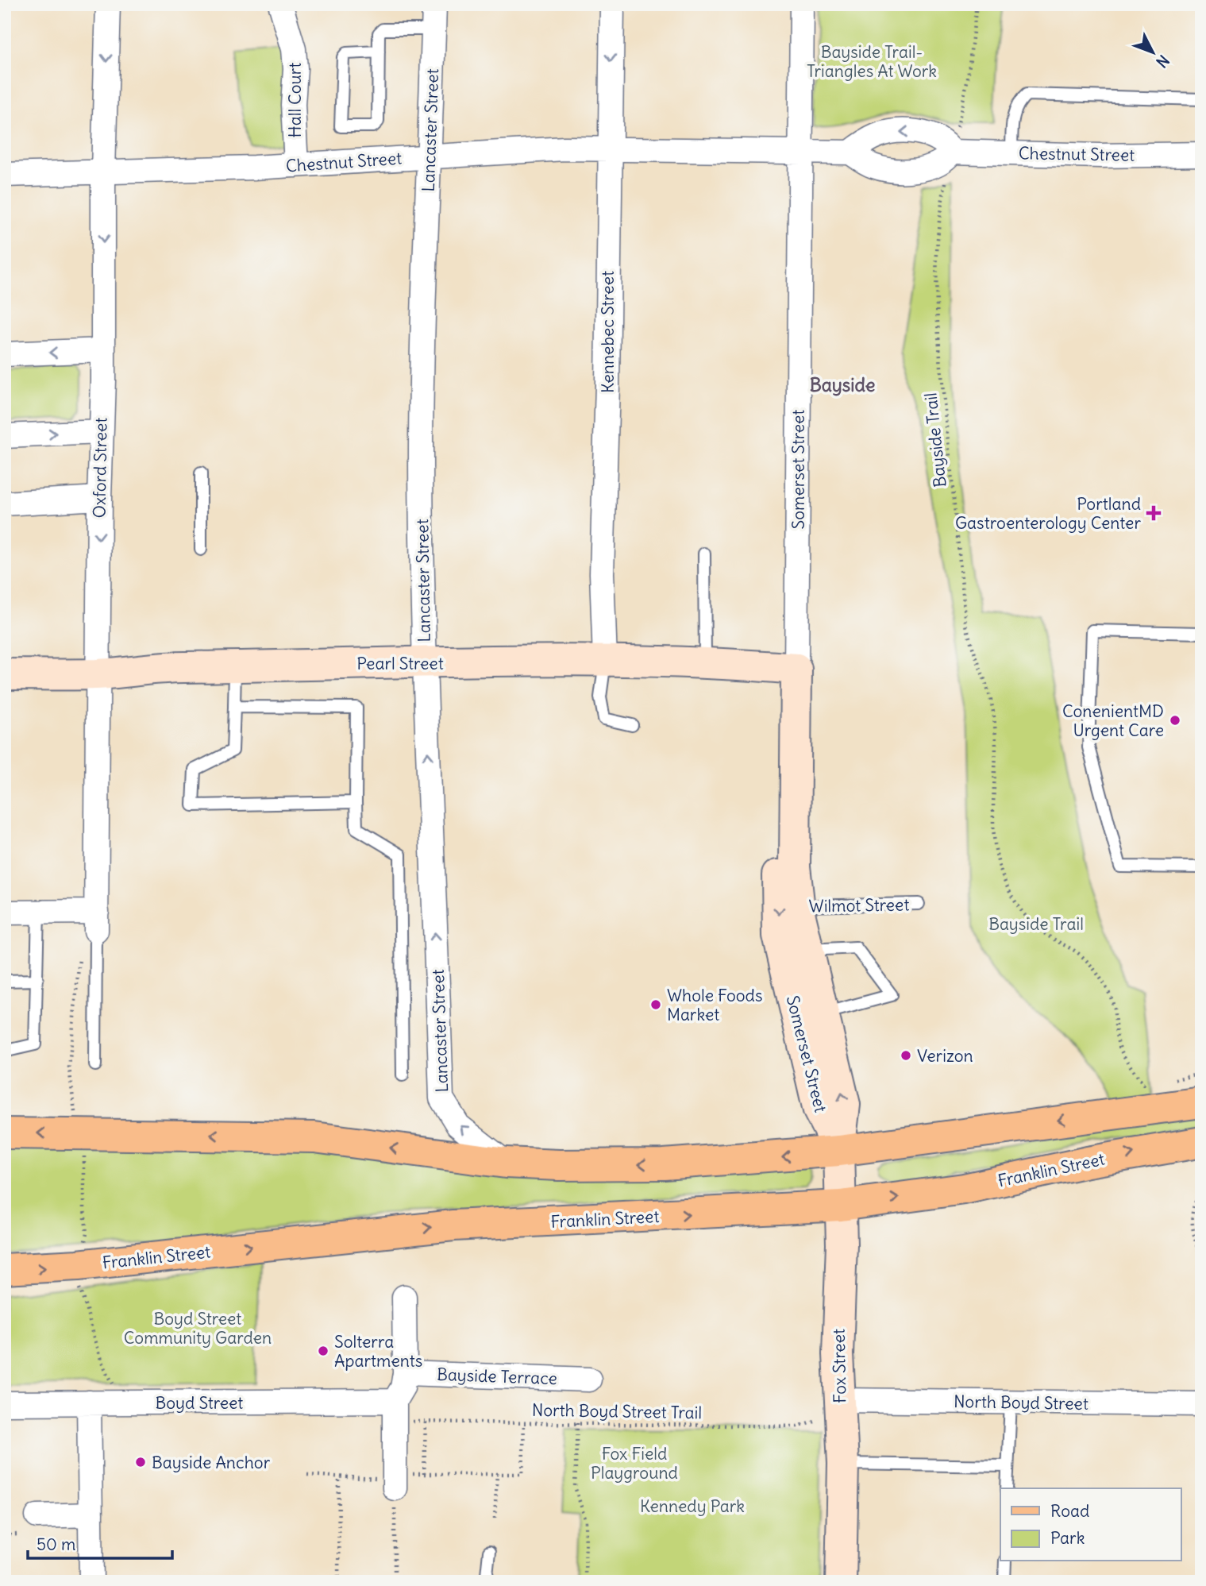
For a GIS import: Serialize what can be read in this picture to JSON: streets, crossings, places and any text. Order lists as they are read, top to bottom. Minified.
{"streets":{"main road":["Franklin Street"],"street":["Hall Court","Lancaster Street","Chestnut Street","Kennebec Street","Oxford Street","Somerset Street","Pearl Street","Fox Street","Bayside Terrace","Boyd Street","North Boyd Street"],"lane":["Wilmot Street"],"path":["Bayside Trail","North Boyd Street Trail"]},"crossings":[["Hall Court","Chestnut Street"],["Lancaster Street","Chestnut Street"],["Lancaster Street","Pearl Street"],["Chestnut Street","Kennebec Street"],["Chestnut Street","Bayside Trail"],["Chestnut Street","Oxford Street"],["Chestnut Street","Somerset Street"],["Kennebec Street","Pearl Street"],["Oxford Street","Pearl Street"],["Somerset Street","Pearl Street"],["Somerset Street","Wilmot Street"],["Somerset Street","Fox Street"],["Franklin Street","Fox Street"],["Fox Street","North Boyd Street"],["Fox Street","North Boyd Street Trail"],["North Boyd Street","North Boyd Street Trail"]],"one_way":["Lancaster Street","Oxford Street"],"districts":["Bayside"],"parks":["Bayside Trail- Triangles At Work","Bayside Trail","Boyd Street Community Garden","Fox Field Playground","Kennedy Park"],"places":{"health":["Portland Gastroenterology Center"],"other":["ConenientMD Urgent Care","Whole Foods Market","Verizon","Solterra Apartments","Bayside Anchor"]},"legend":["Road","Park"],"scale_bar":"50 m","north":"bottom right"}
